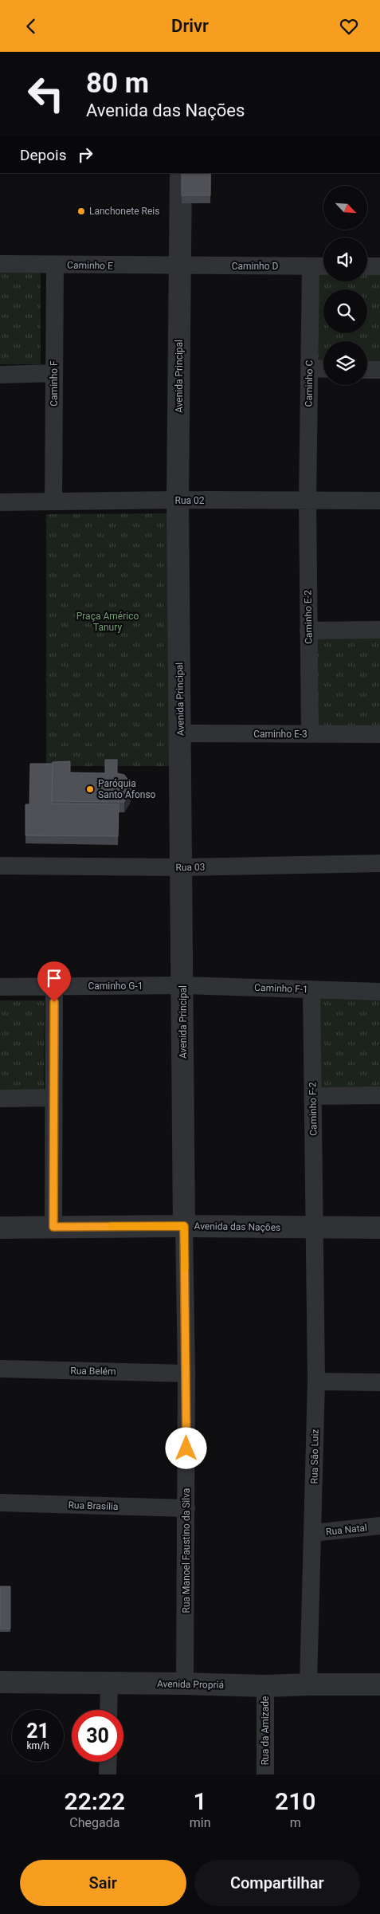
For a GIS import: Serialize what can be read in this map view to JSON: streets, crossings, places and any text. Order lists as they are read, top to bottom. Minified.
{"streets":{"street":["Caminho E","Caminho D","Avenida Principal","Caminho F","Caminho C","Rua 02","Caminho E-2","Caminho E-3","Rua 03","Caminho G-1","Caminho F-1","Caminho F-2","Avenida das Nações","Rua Belém","Rua São Luiz","Rua Brasília","Rua Natal","Rua Manoel Faustino da Silva","Avenida Propriá","Rua da Amizade"]},"crossings":[["Caminho E","Caminho D"],["Caminho E","Avenida Principal"],["Caminho E","Caminho F"],["Caminho D","Avenida Principal"],["Caminho D","Caminho C"],["Avenida Principal","Rua 02"],["Avenida Principal","Caminho E-3"],["Avenida Principal","Rua 03"],["Avenida Principal","Caminho G-1"],["Avenida Principal","Caminho F-1"],["Avenida Principal","Avenida das Nações"],["Avenida Principal","Rua Manoel Faustino da Silva"],["Caminho F","Rua 02"],["Caminho C","Rua 02"],["Caminho C","Caminho E-2"],["Rua 02","Caminho E-2"],["Caminho E-2","Caminho E-3"],["Caminho G-1","Caminho F-1"],["Caminho F-1","Caminho F-2"],["Caminho F-2","Avenida das Nações"],["Caminho F-2","Rua São Luiz"],["Avenida das Nações","Rua São Luiz"],["Avenida das Nações","Rua Manoel Faustino da Silva"],["Rua Belém","Rua Manoel Faustino da Silva"],["Rua São Luiz","Rua Natal"],["Rua São Luiz","Avenida Propriá"],["Rua Brasília","Rua Manoel Faustino da Silva"],["Rua Manoel Faustino da Silva","Avenida Propriá"],["Avenida Propriá","Rua da Amizade"]],"parks":["Praça Américo Tanury"],"places":["Lanchonete Reis","Paróquia Santo Afonso"],"north":"bottom right","page":{"header":"Drivr","turn":["80 m","Avenida das Nações"],"then":"Depois","speed":"21 km/h","limit":"30","eta":["22:22","Chegada","1","min","210","m"],"buttons":["Sair","Compartilhar"]}}
